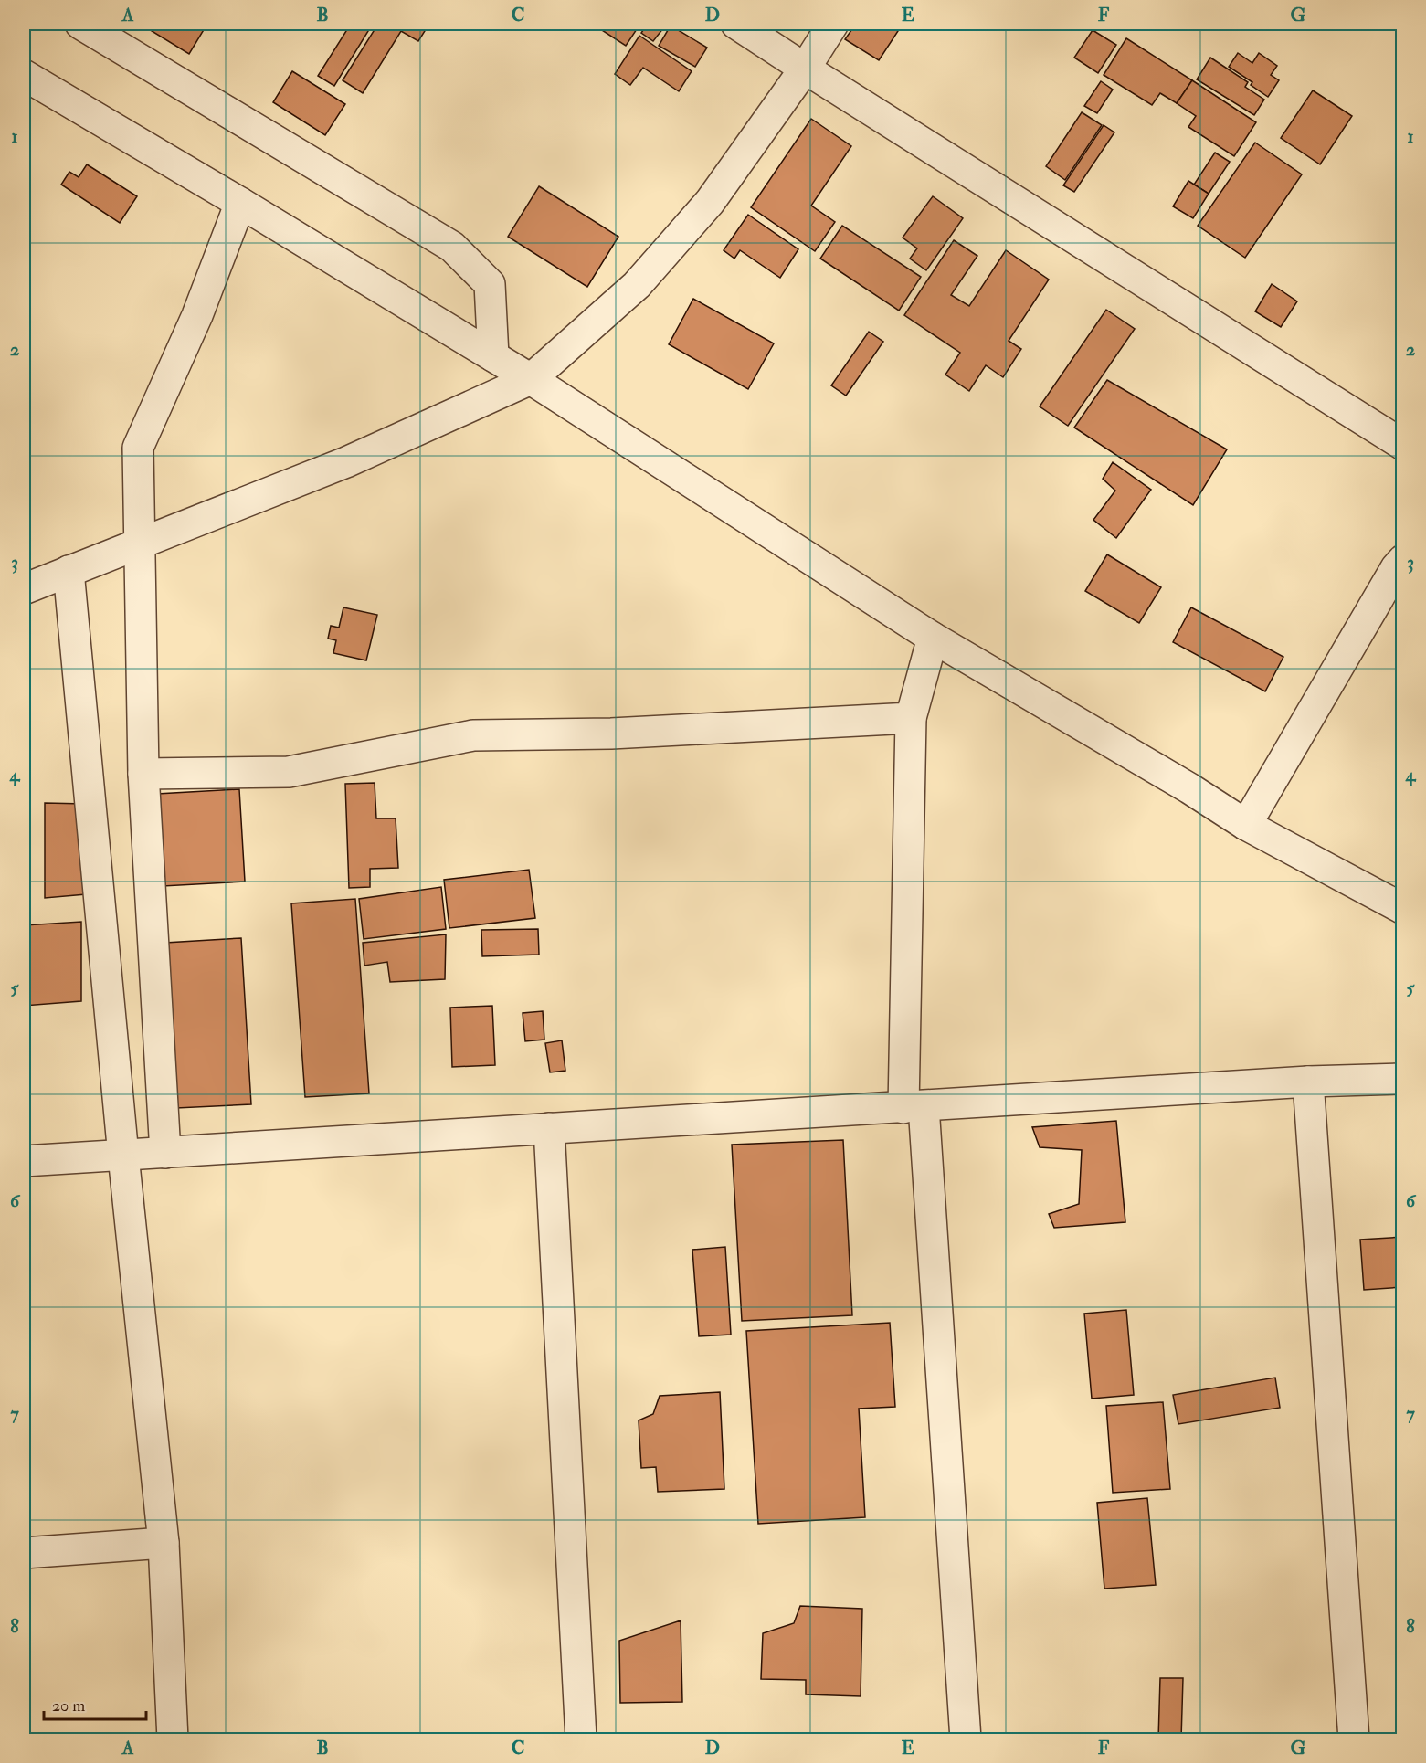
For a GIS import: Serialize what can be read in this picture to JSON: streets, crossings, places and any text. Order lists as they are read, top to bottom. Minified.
{"scale_bar":"20 m","grid":{"columns":["A","B","C","D","E","F","G"],"rows":["1","2","3","4","5","6","7","8"]}}
